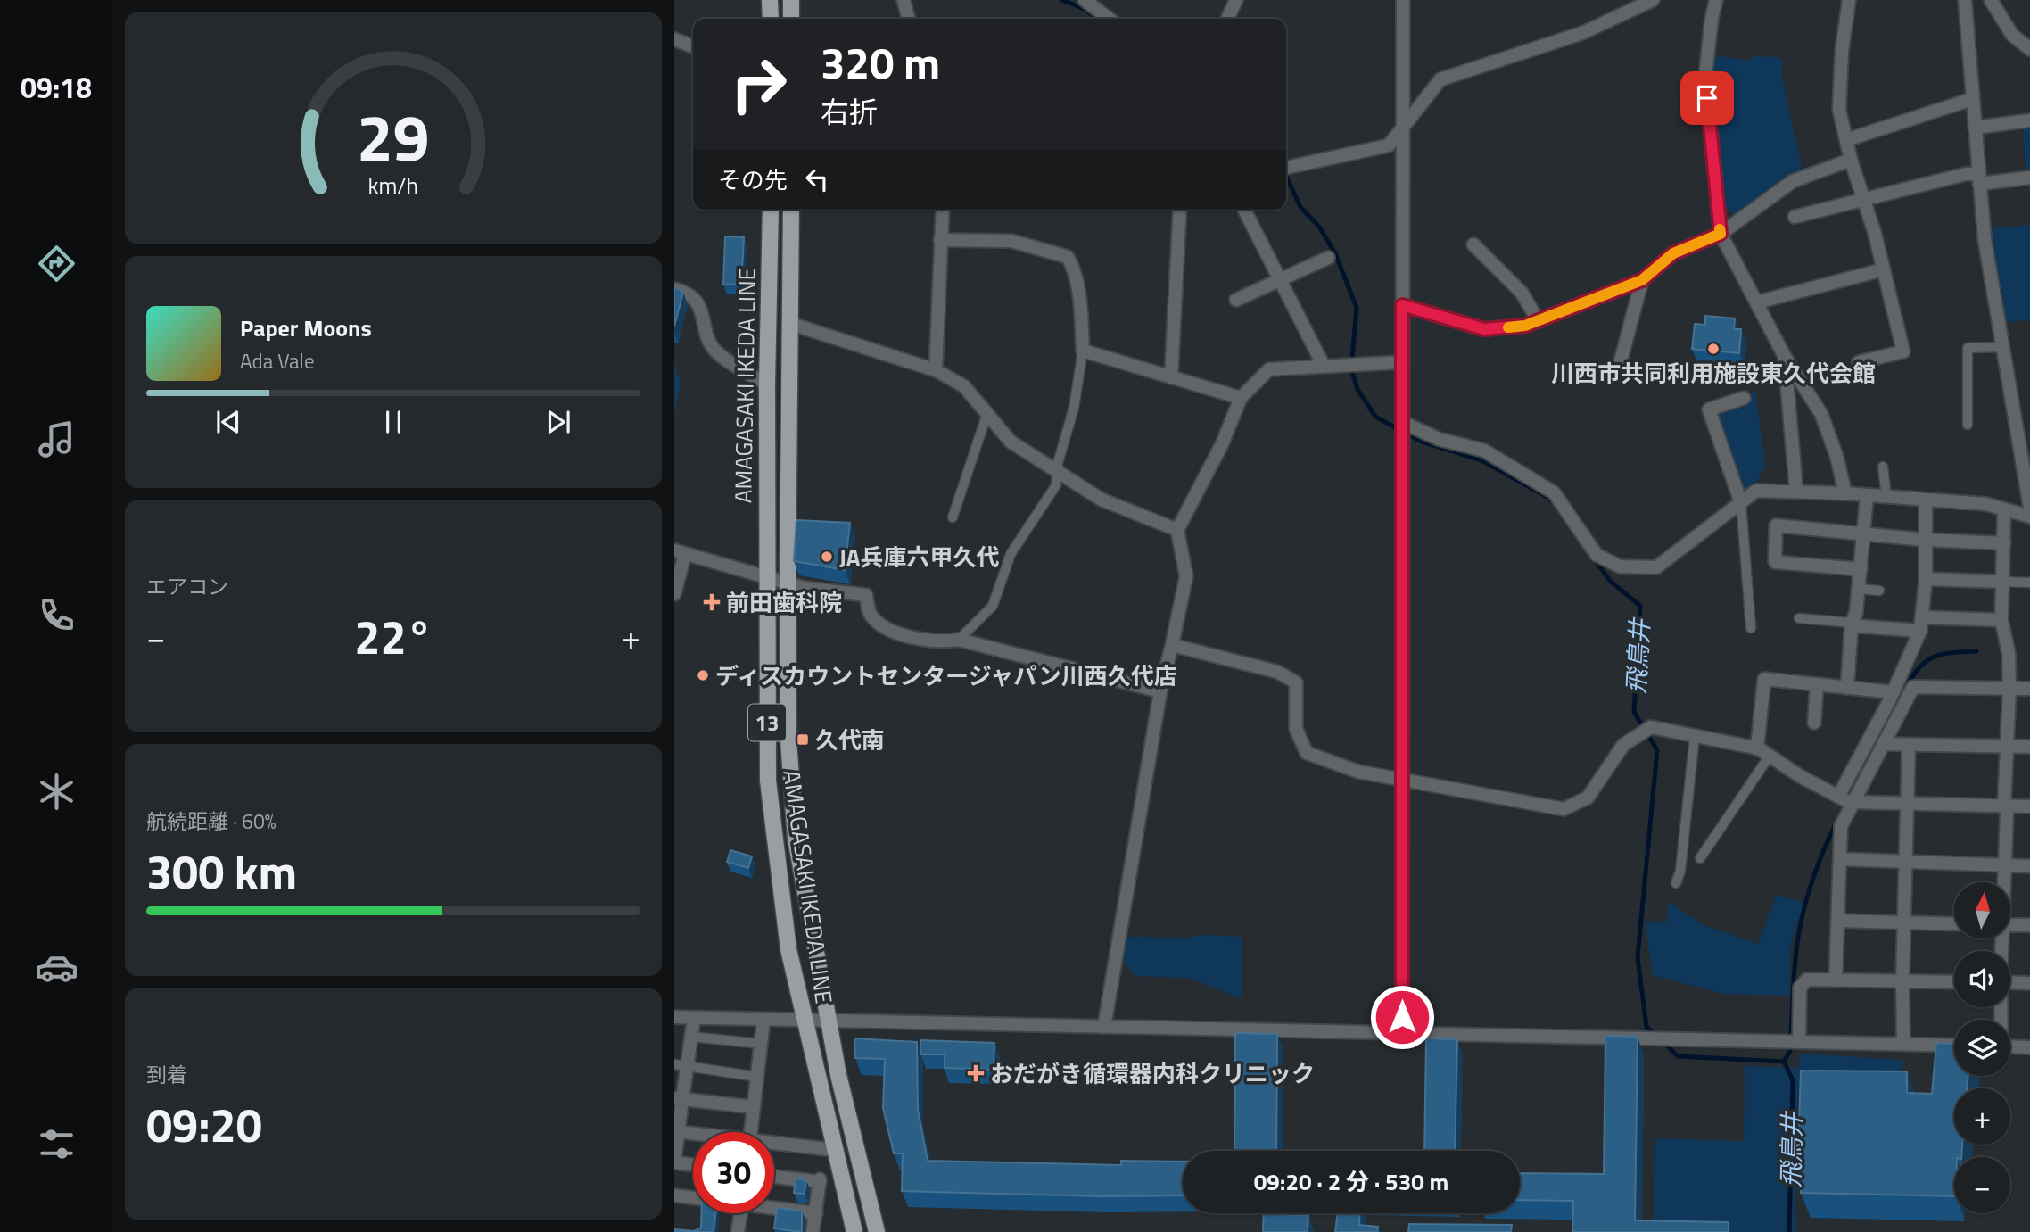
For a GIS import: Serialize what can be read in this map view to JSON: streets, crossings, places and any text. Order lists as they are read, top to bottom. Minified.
{"streets":{"main road":["AMAGASAKI IKEDA LINE","13"]},"water":["飛鳥井"],"places":{"other":["川西市共同利用施設東久代会館","JA兵庫六甲久代","ディスカウントセンタージャパン川西久代店"],"health":["前田歯科院","おだがき循環器内科クリニック"],"transit":["久代南"]},"north":"top","page":{"tabs":"09:18","turn":["320 m","右折"],"then":"その先","song":["Paper Moons","Ada Vale"],"tile":["エアコン",["航続距離 · 60%","300 km"],["到着","09:20"]],"heat":["−","22°","+"],"map_buttons":["+","−"],"limit":"30","trip":"09:20 · 2 分 · 530 m","gauge":["29","km/h"]}}
